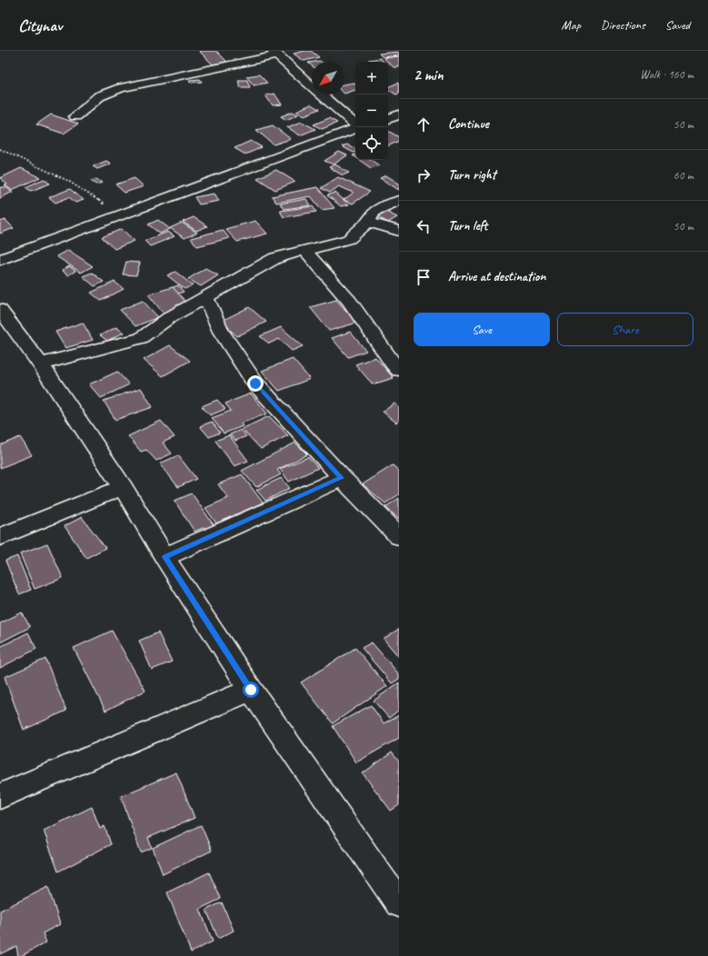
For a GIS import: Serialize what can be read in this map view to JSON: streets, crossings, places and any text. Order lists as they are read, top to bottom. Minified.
{"north":"bottom left","page":{"header":"Citynav","nav":["Map","Directions","Saved"],"heading":["2 min","Walk · 160 m"],"map_buttons":["+","−"],"list":[["Continue","50 m"],["Turn right","60 m"],["Turn left","50 m"],"Arrive at destination"],"buttons":["Save","Share"]}}
